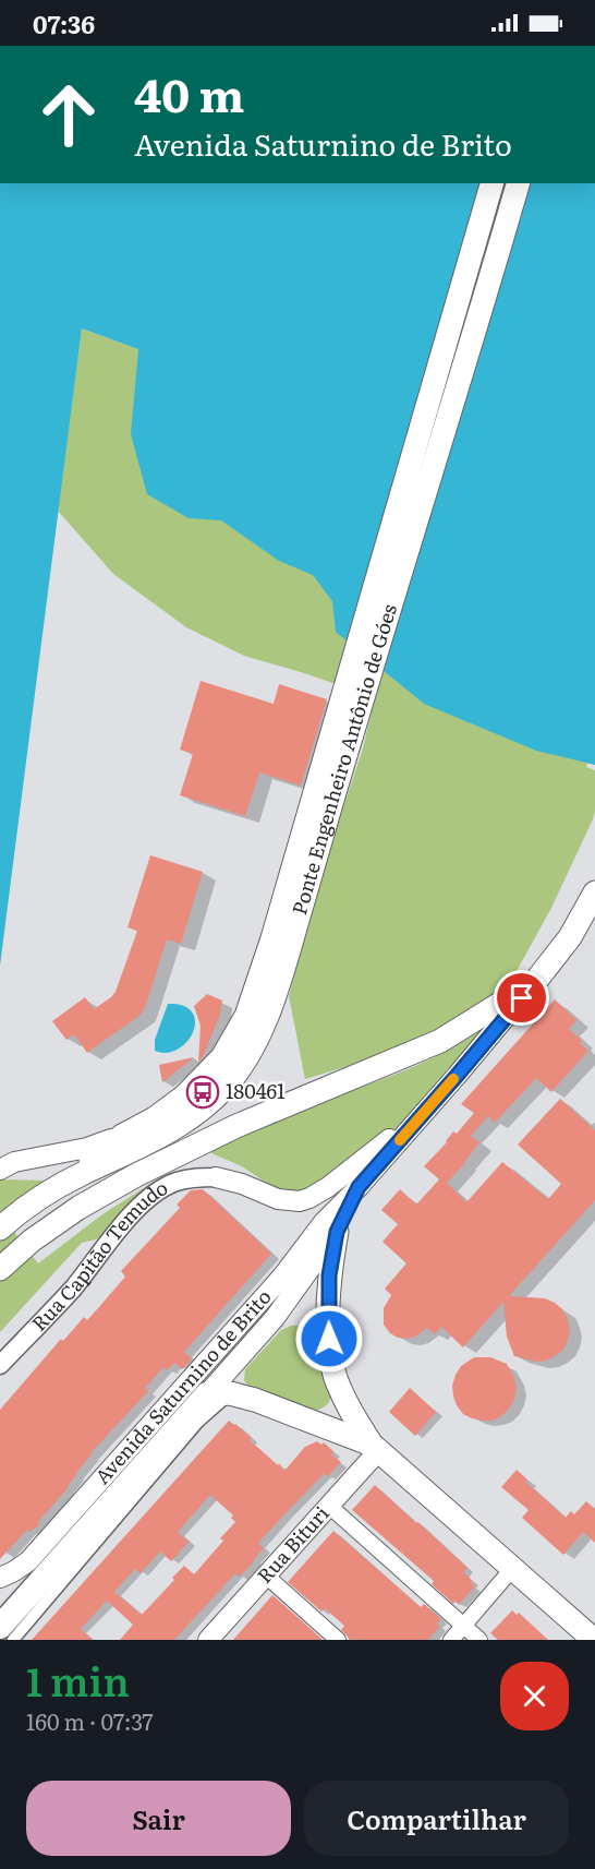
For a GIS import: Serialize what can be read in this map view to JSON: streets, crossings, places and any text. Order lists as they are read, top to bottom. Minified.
{"streets":{"main road":["Ponte Engenheiro Antônio de Góes","Avenida Saturnino de Brito","Rua Bituri"],"street":["Rua Capitão Temudo"]},"places":{"bus stop":["180461"]},"page":{"status":"07:36","turn":["40 m","Avenida Saturnino de Brito"],"heading":["1 min","160 m · 07:37"],"buttons":["Sair","Compartilhar"]}}
